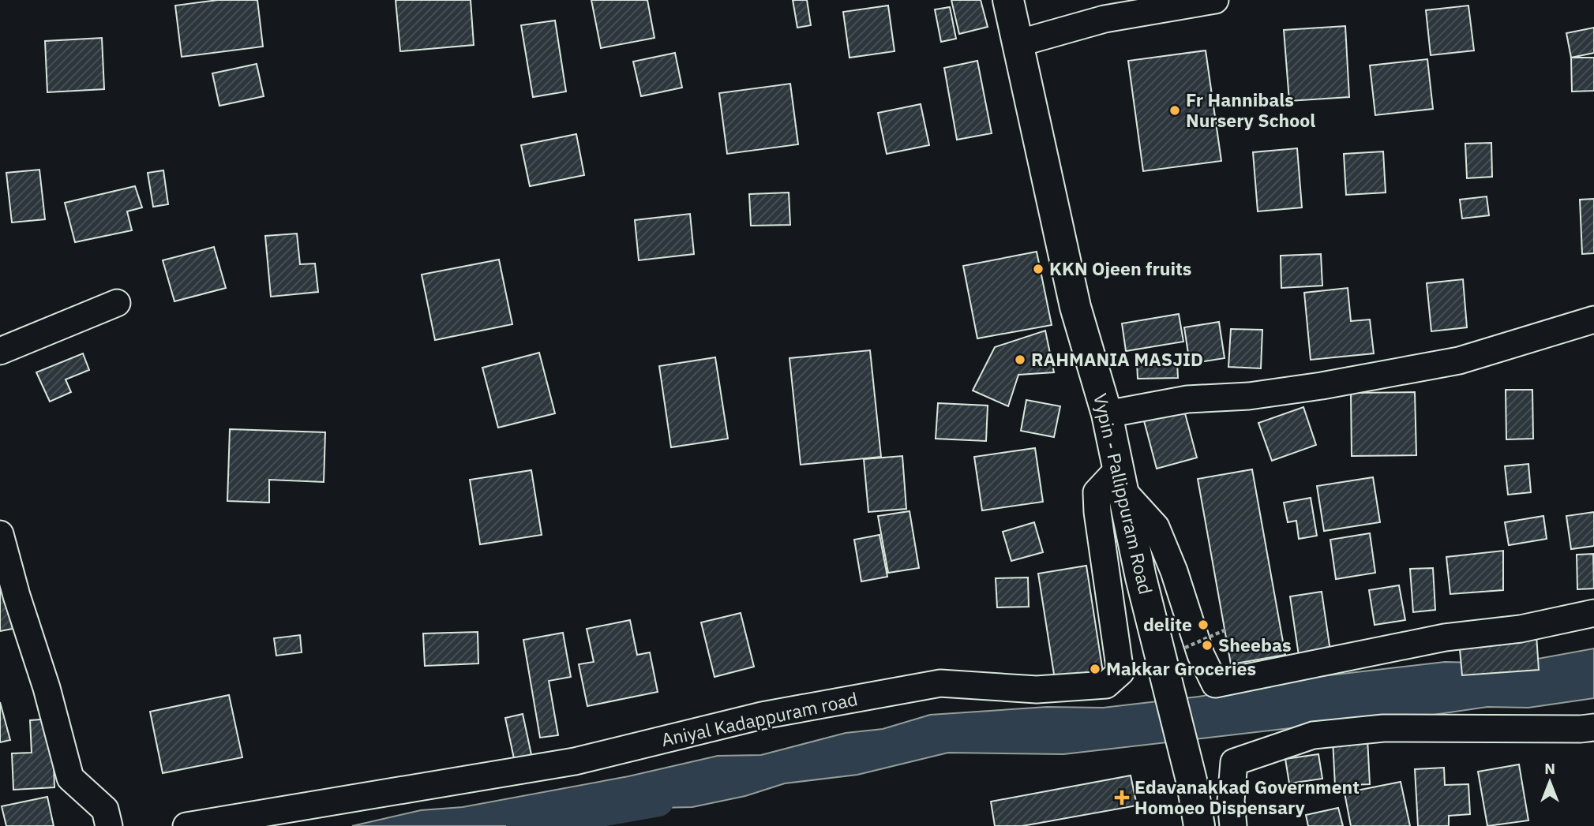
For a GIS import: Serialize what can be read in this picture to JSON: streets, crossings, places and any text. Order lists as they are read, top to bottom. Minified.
{"streets":{"main road":["Vypin - Pallippuram Road"],"street":["Aniyal Kadappuram road"]},"crossings":[["Vypin - Pallippuram Road","Aniyal Kadappuram road"]],"places":{"other":["Fr Hannibals Nursery School","KKN Ojeen fruits","RAHMANIA MASJID","delite","Sheebas","Makkar Groceries"],"health":["Edavanakkad Government Homoeo Dispensary"]},"north":"top"}
